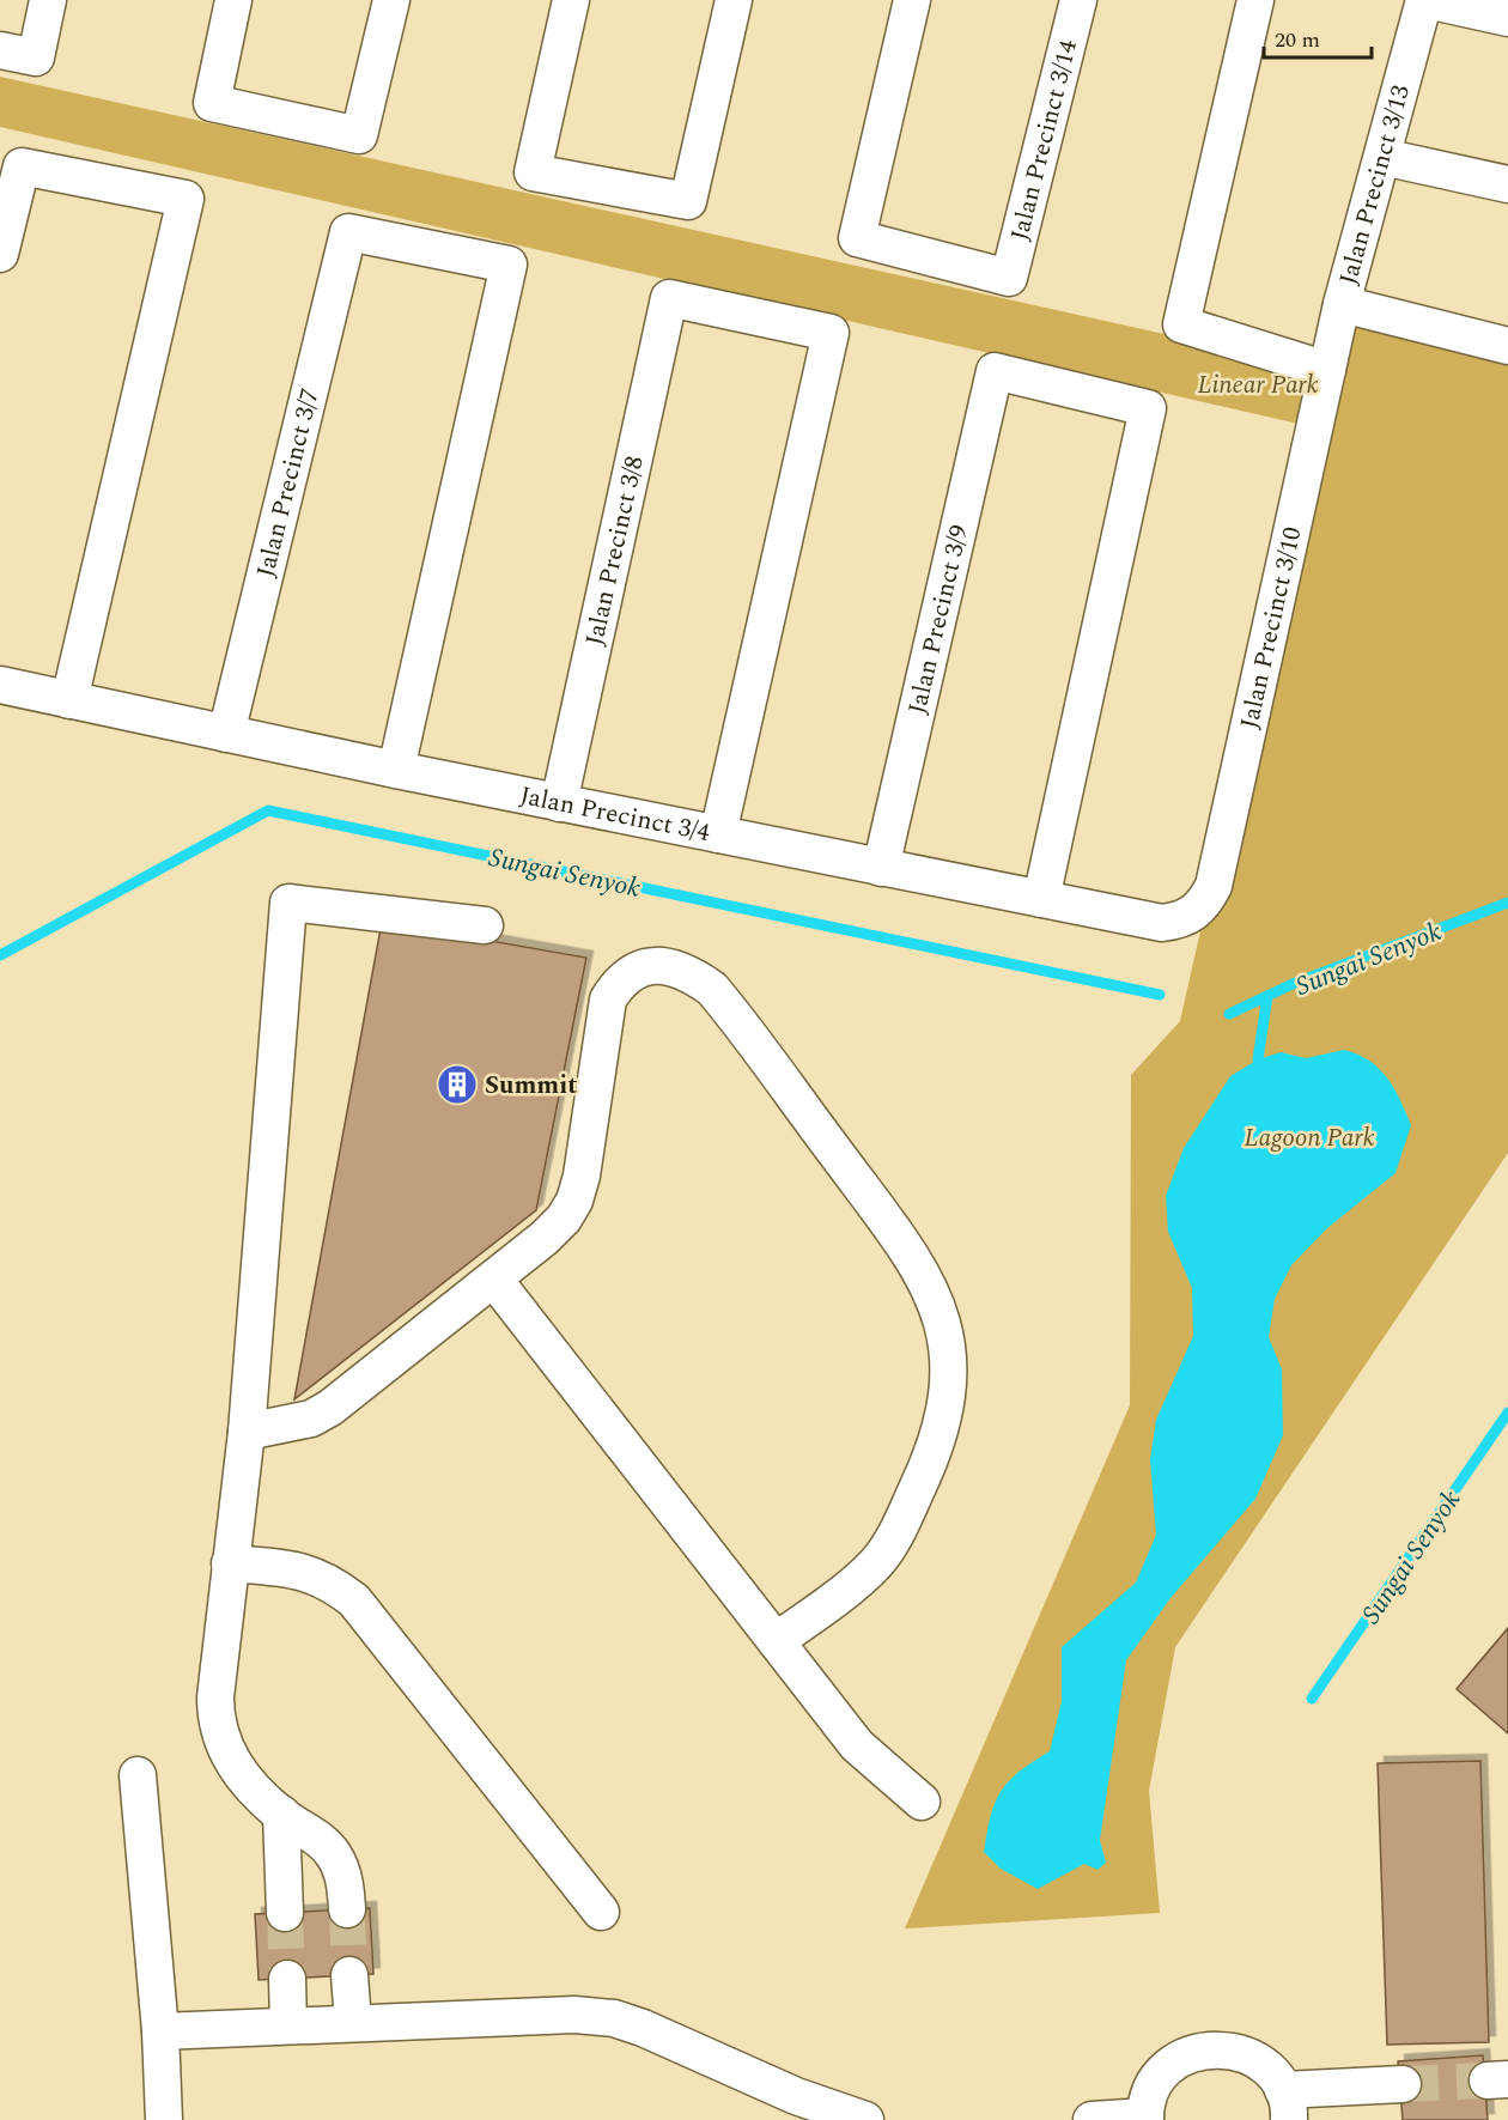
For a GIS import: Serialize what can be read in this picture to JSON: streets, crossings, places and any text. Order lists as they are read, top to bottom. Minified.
{"streets":{"street":["Jalan Precinct 3/14","Jalan Precinct 3/13","Jalan Precinct 3/7","Jalan Precinct 3/8","Jalan Precinct 3/9","Jalan Precinct 3/10","Jalan Precinct 3/4"]},"crossings":[["Jalan Precinct 3/13","Jalan Precinct 3/10"],["Jalan Precinct 3/7","Jalan Precinct 3/4"],["Jalan Precinct 3/8","Jalan Precinct 3/4"],["Jalan Precinct 3/9","Jalan Precinct 3/4"],["Jalan Precinct 3/10","Jalan Precinct 3/4"]],"water":["Sungai Senyok"],"parks":["Linear Park","Lagoon Park"],"places":{"building":["Summit"]},"scale_bar":"20 m"}
